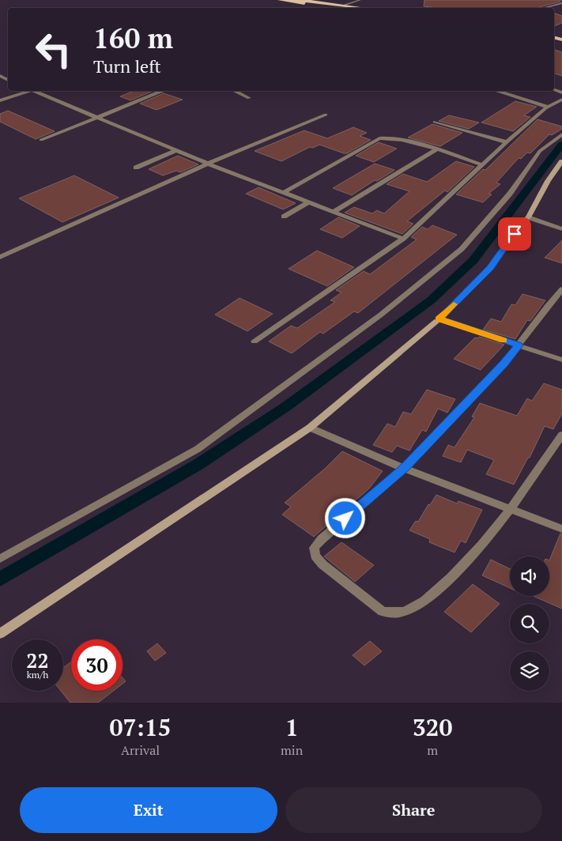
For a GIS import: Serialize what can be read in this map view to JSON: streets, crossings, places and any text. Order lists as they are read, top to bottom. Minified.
{"page":{"turn":["160 m","Turn left"],"speed":"22 km/h","limit":"30","eta":["07:15","Arrival","1","min","320","m"],"buttons":["Exit","Share"]}}
